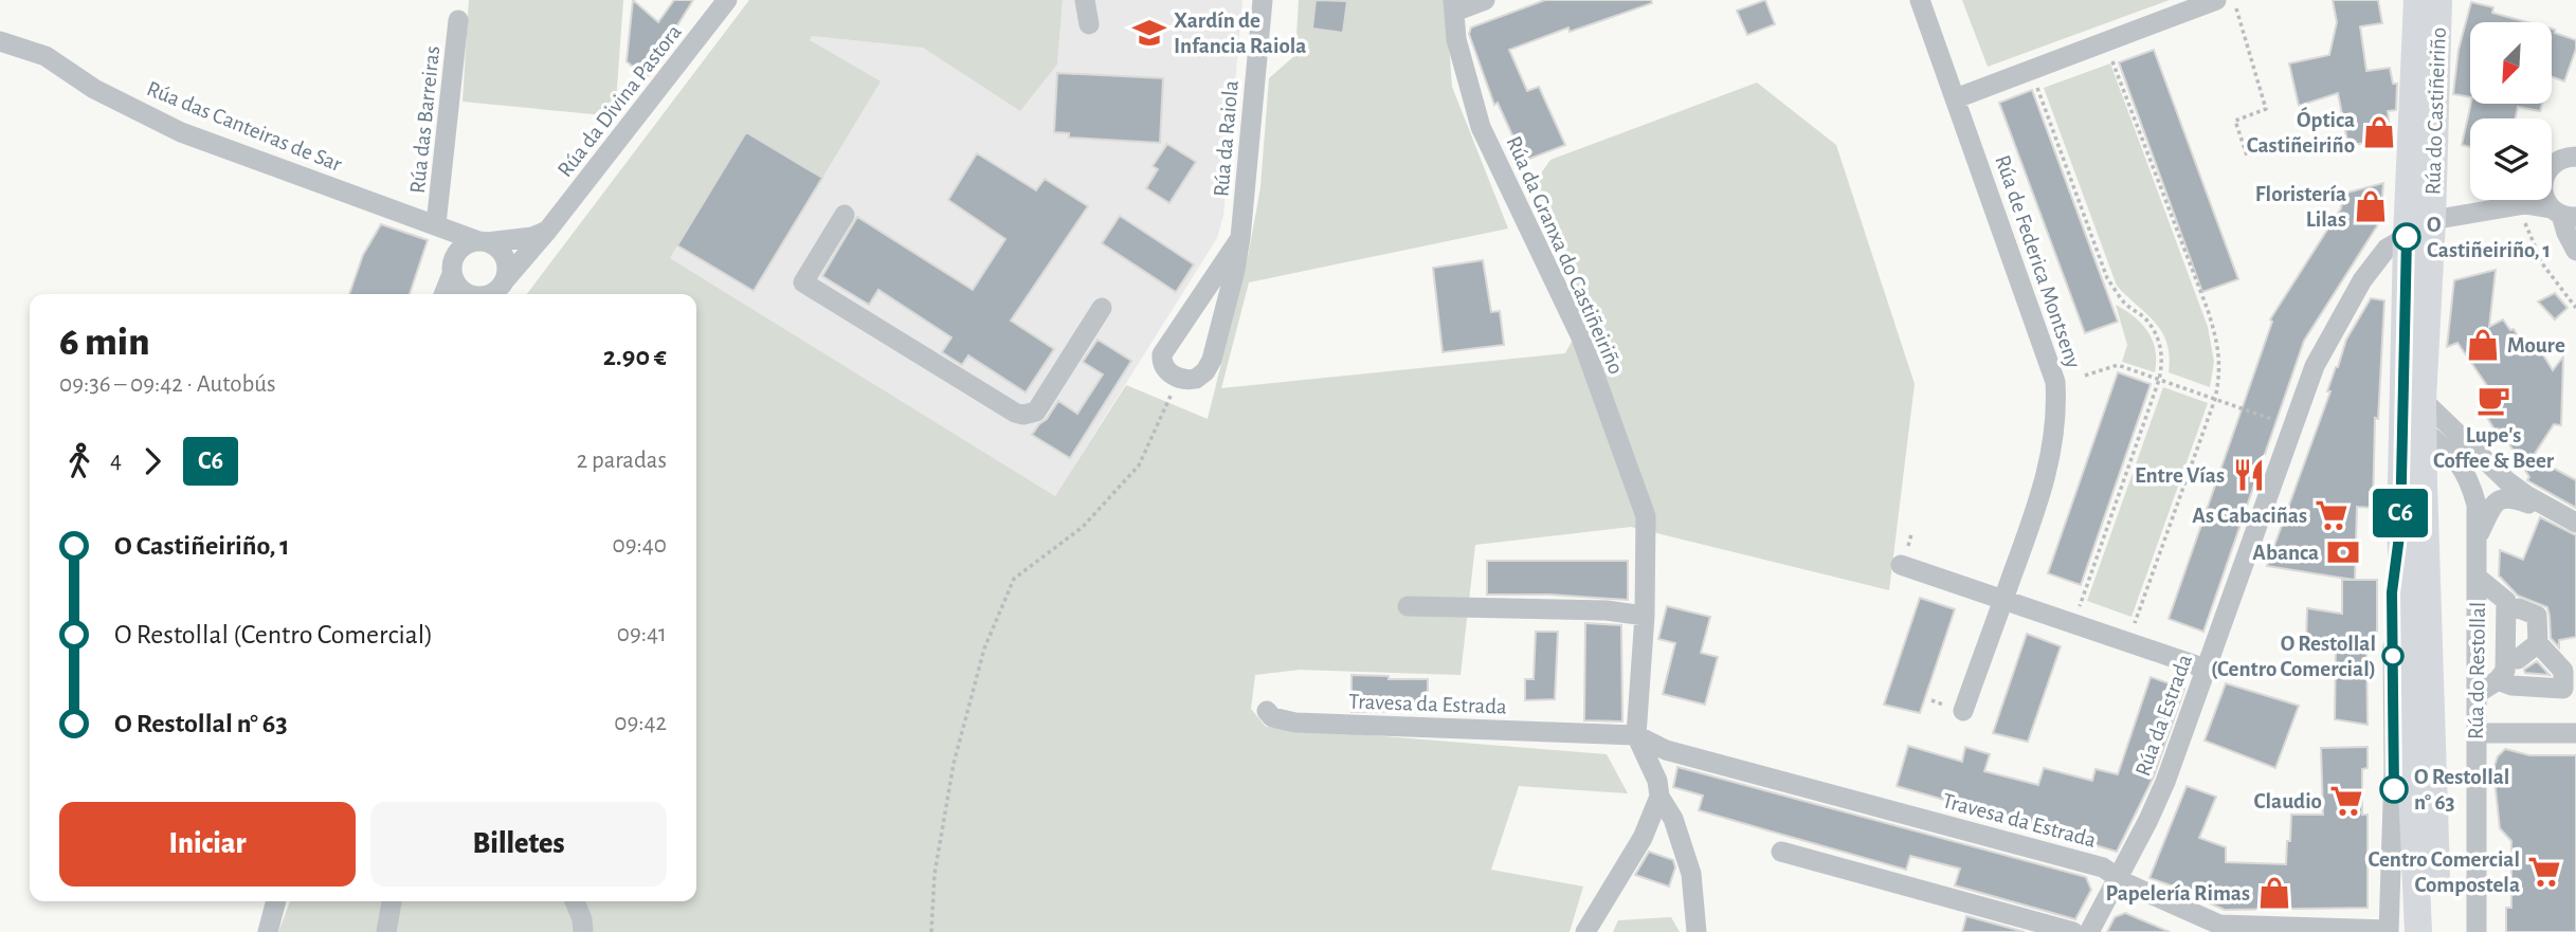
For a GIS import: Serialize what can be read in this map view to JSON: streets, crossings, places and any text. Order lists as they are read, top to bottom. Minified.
{"streets":{"main road":["Rúa do Castiñeiriño","Rúa do Restollal"],"street":["Rúa da Divina Pastora","Rúa das Barreiras","Rúa das Canteiras de Sar","Rúa da Raiola","Rúa da Granxa do Castiñeiriño","Rúa de Federica Montseny","Travesa da Estrada","Rúa da Estrada"]},"crossings":[["Rúa do Castiñeiriño","Rúa do Restollal"],["Rúa do Castiñeiriño","Rúa da Estrada"],["Rúa das Barreiras","Rúa das Canteiras de Sar"],["Rúa da Granxa do Castiñeiriño","Travesa da Estrada"],["Travesa da Estrada","Rúa da Estrada"]],"places":{"school or university":["Xardín de Infancia Raiola"],"shop":["Óptica Castiñeiriño","Floristería Lilas","Moure","Papelería Rimas"],"other":["O Castiñeiriño, 1","O Restollal (Centro Comercial)","O Restollal n° 63"],"cafe":["Lupe's Coffee & Beer"],"restaurant":["Entre Vías"],"supermarket":["As Cabaciñas","Claudio","Centro Comercial Compostela"],"bank":["Abanca"]},"lines":["bus line C6"],"north":"bottom left","page":{"on_map":"C6","heading":["6 min","09:36 – 09:42 · Autobús","2.90 €"],"legs":["4","C6","2 paradas"],"list":[{"name":"O Castiñeiriño, 1","value":"09:40"},{"name":"O Restollal (Centro Comercial)","value":"09:41"},{"name":"O Restollal n° 63","value":"09:42"}],"buttons":["Iniciar","Billetes"]}}
